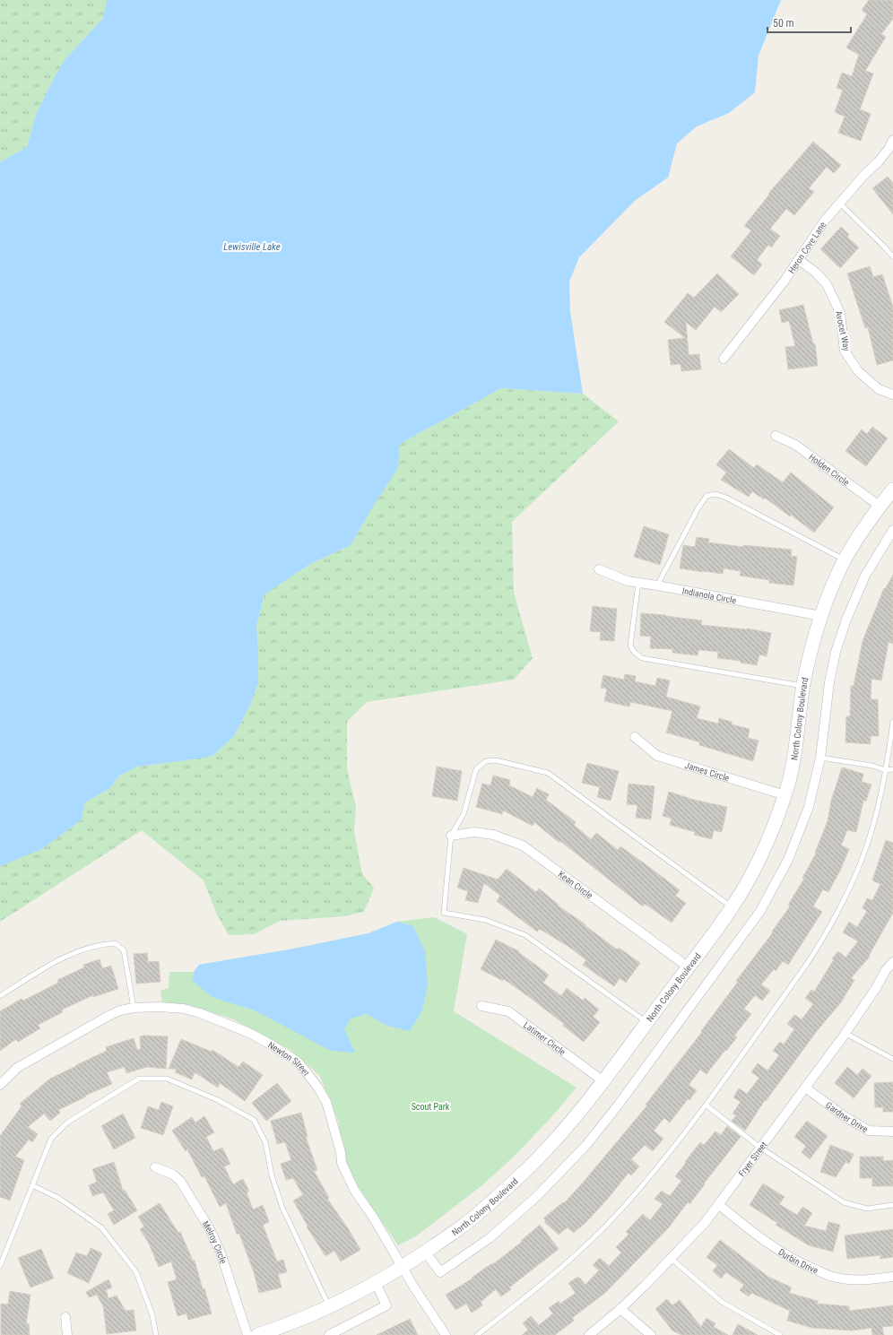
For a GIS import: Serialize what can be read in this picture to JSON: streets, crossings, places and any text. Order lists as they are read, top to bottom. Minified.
{"streets":{"main road":["North Colony Boulevard"],"street":["Heron Cove Lane","Avocet Way","Holden Circle","Indianola Circle","James Circle","Kean Circle","Latimer Circle","Newton Street","Gardner Drive","Fryer Street","Melroy Circle","Durbin Drive"]},"crossings":[["Heron Cove Lane","Avocet Way"],["Holden Circle","North Colony Boulevard"],["Indianola Circle","North Colony Boulevard"],["North Colony Boulevard","James Circle"],["North Colony Boulevard","Kean Circle"],["North Colony Boulevard","Latimer Circle"],["North Colony Boulevard","Newton Street"],["Gardner Drive","Fryer Street"],["Fryer Street","Durbin Drive"]],"water":["Lewisville Lake"],"parks":["Scout Park"],"scale_bar":"50 m"}
